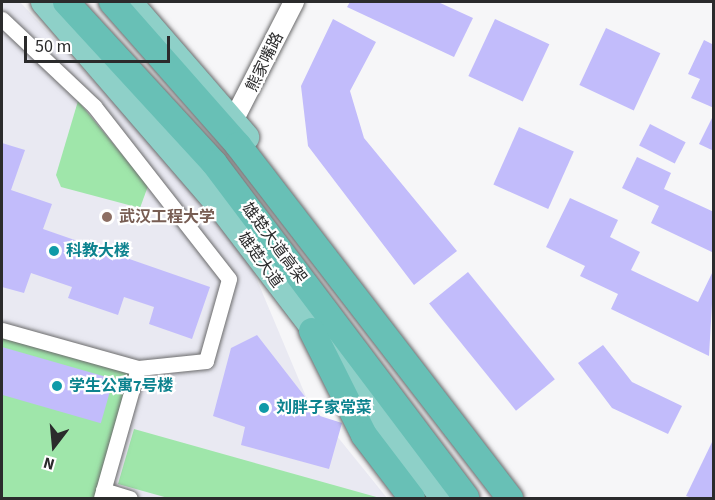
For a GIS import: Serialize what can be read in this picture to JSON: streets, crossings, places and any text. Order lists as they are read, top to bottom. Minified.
{"streets":{"highway":["雄楚大道高架"],"main road":["雄楚大道"],"street":["熊家嘴路"]},"places":["武汉工程大学","科教大楼","学生公寓7号楼","刘胖子家常菜"],"scale_bar":"50 m","north":"bottom"}
